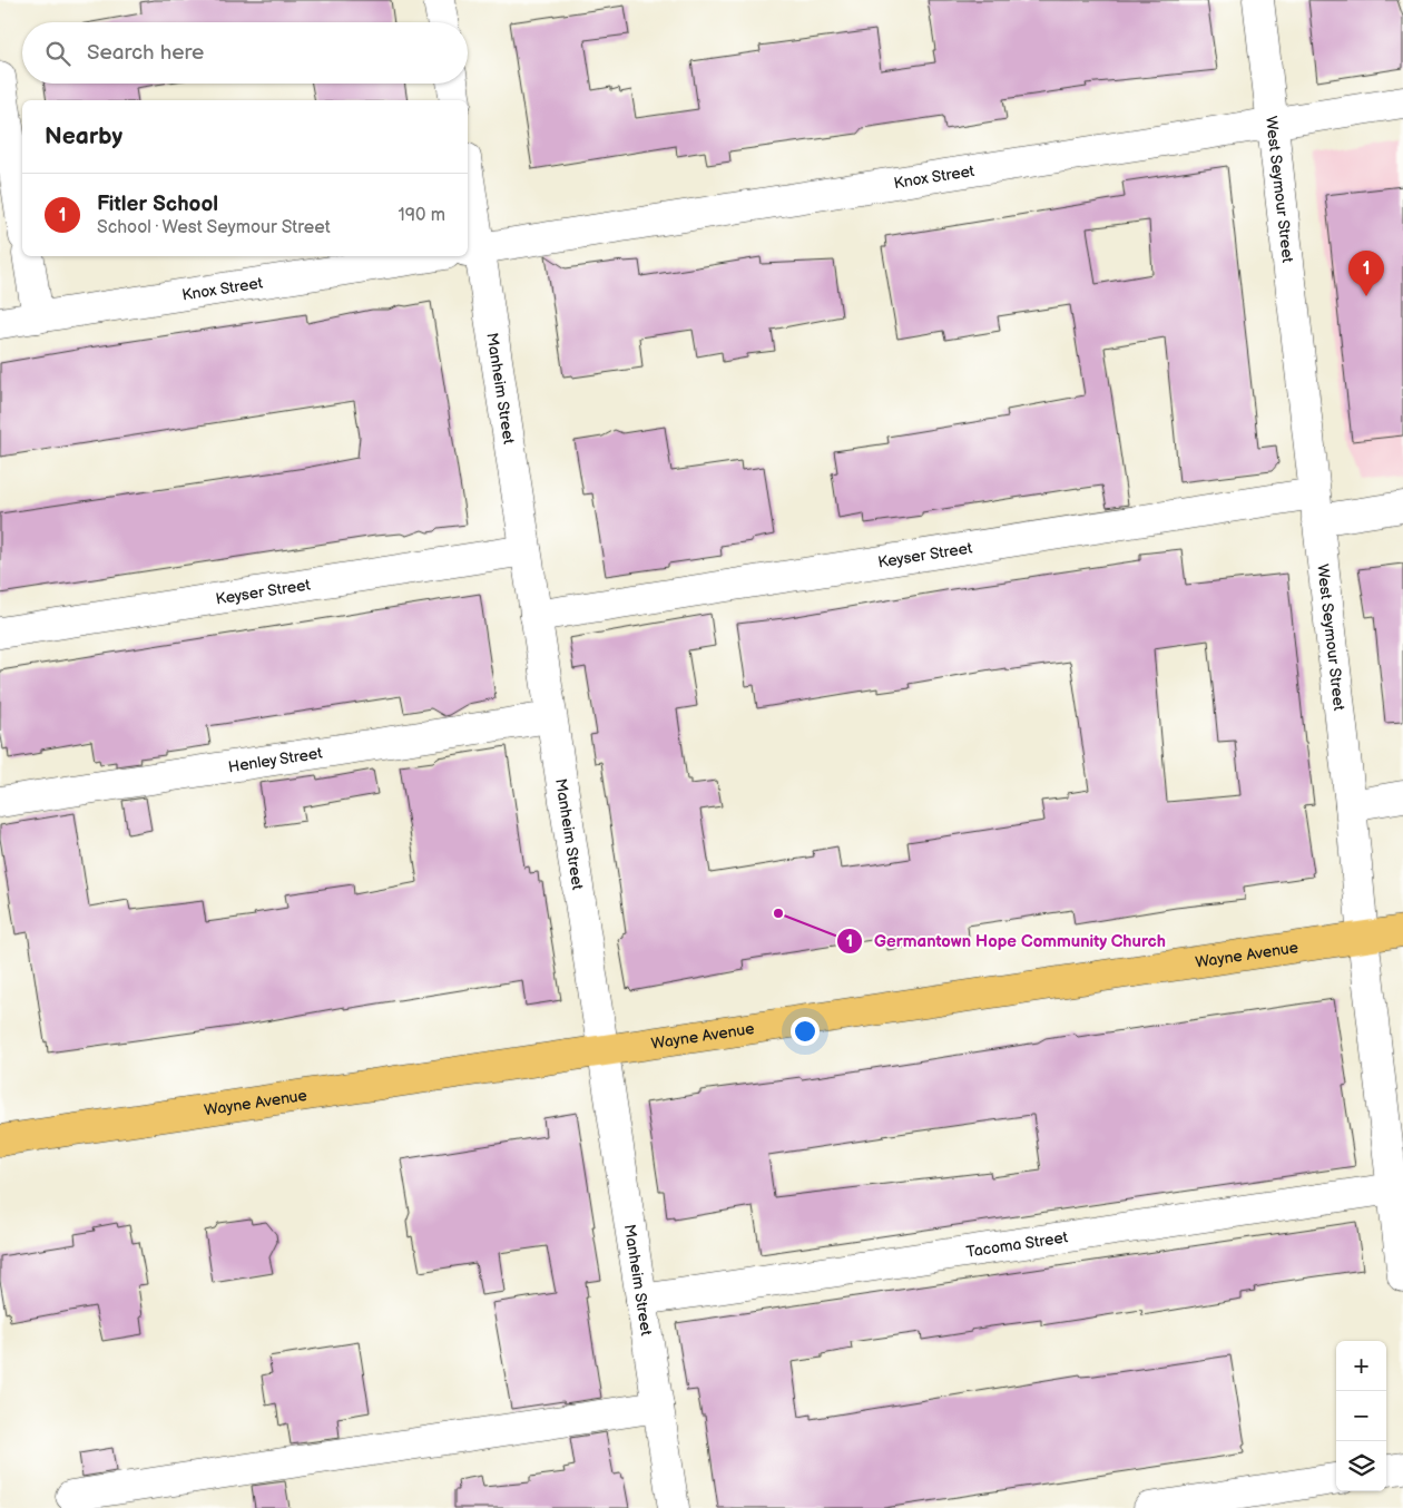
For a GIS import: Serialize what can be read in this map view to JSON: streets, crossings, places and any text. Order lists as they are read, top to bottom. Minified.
{"streets":{"main road":["Wayne Avenue"],"street":["Knox Street","West Seymour Street","Manheim Street","Keyser Street","Henley Street","Tacoma Street"]},"crossings":[["Knox Street","West Seymour Street"],["Knox Street","Manheim Street"],["West Seymour Street","Keyser Street"],["West Seymour Street","Wayne Avenue"],["West Seymour Street","Tacoma Street"],["Manheim Street","Keyser Street"],["Manheim Street","Henley Street"],["Manheim Street","Wayne Avenue"],["Manheim Street","Tacoma Street"]],"places":["Germantown Hope Community Church"],"page":{"search":"Search here","heading":"Nearby","list":[{"mark":"1","name":"Fitler School","note":"School · West Seymour Street","value":"190 m"}],"pins":"1","map_buttons":["+","−"]}}
